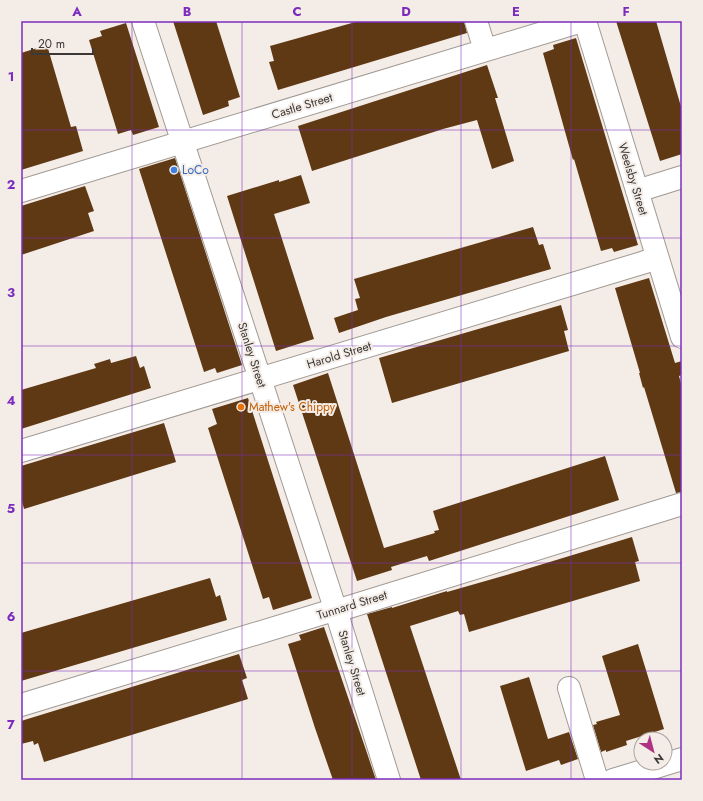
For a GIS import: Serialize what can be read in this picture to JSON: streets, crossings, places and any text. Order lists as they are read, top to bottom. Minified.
{"streets":{"street":["Castle Street","Weelsby Street","Stanley Street","Harold Street","Tunnard Street"]},"crossings":[["Castle Street","Weelsby Street"],["Castle Street","Stanley Street"],["Weelsby Street","Harold Street"],["Stanley Street","Harold Street"],["Stanley Street","Tunnard Street"]],"places":["LoCo","Mathew's Chippy"],"scale_bar":"20 m","north":"bottom right","grid":{"columns":["A","B","C","D","E","F"],"rows":["1","2","3","4","5","6","7"]}}
